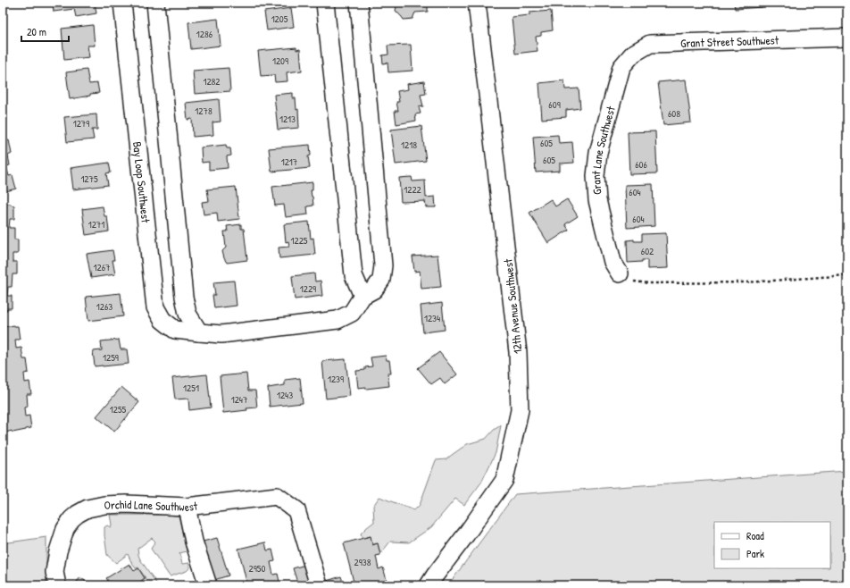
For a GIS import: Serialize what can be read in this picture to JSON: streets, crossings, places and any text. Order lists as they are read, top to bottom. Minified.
{"streets":{"street":["Grant Street Southwest","Grant Lane Southwest","Bay Loop Southwest","12th Avenue Southwest","Orchid Lane Southwest"]},"crossings":[["Grant Street Southwest","Grant Lane Southwest"]],"house_numbers":["1205","1286","1209","1282","609","1278","608","1213","1279","605","1218","605","1217","606","1275","1222","604","604","1271","1225","602","1267","1229","1263","1234","1259","1239","1251","1243","1247","1255","2938","2950"],"legend":["Road","Park"],"scale_bar":"20 m"}
